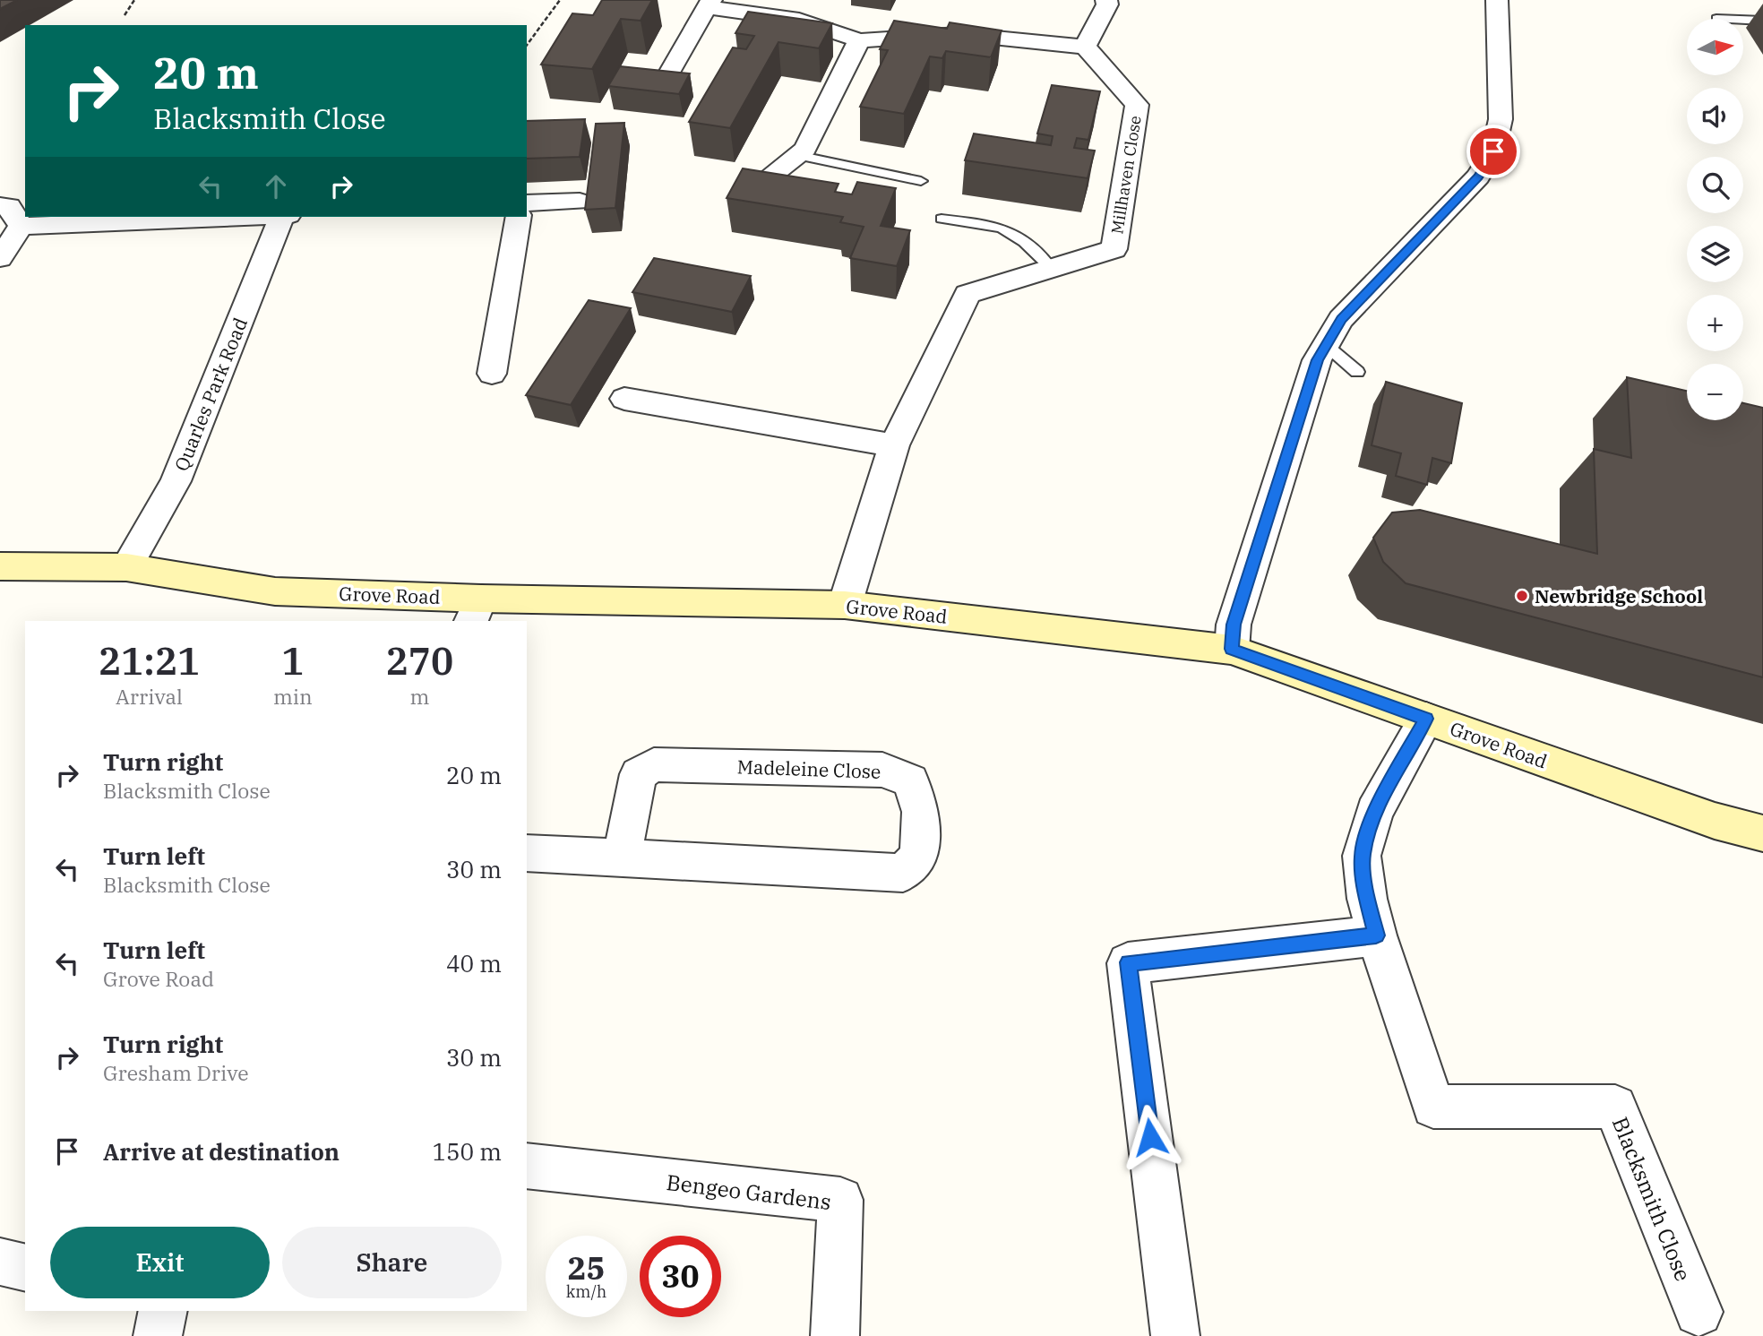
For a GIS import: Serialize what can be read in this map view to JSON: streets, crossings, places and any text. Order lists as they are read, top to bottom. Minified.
{"streets":{"street":["Millhaven Close","Quarles Park Road","Grove Road","Madeleine Close","Bengeo Gardens","Blacksmith Close"]},"crossings":[["Millhaven Close","Grove Road"],["Quarles Park Road","Grove Road"],["Grove Road","Blacksmith Close"]],"places":["Newbridge School"],"north":"right","page":{"map_buttons":["+","−"],"turn":["20 m","Blacksmith Close"],"eta":["21:21","Arrival","1","min","270","m"],"list":[{"name":"Turn right","note":"Blacksmith Close","value":"20 m"},{"name":"Turn left","note":"Blacksmith Close","value":"30 m"},{"name":"Turn left","note":"Grove Road","value":"40 m"},{"name":"Turn right","note":"Gresham Drive","value":"30 m"},{"name":"Arrive at destination","value":"150 m"}],"buttons":["Exit","Share"],"speed":"25 km/h","limit":"30"}}
